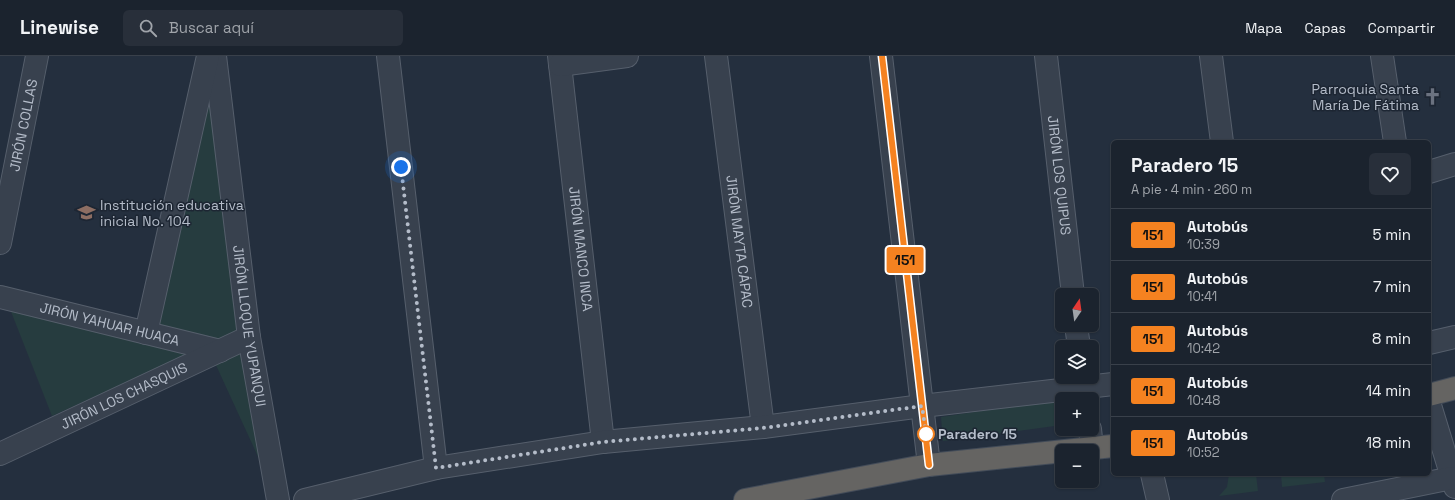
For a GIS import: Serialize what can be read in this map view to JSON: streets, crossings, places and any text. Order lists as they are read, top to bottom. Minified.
{"streets":{"street":["JIRÓN COLLAS","JIRÓN LOS QUIPUS","JIRÓN MAYTA CÁPAC","JIRÓN MANCO INCA","JIRÓN YAHUAR HUACA","JIRÓN LLOQUE YUPANQUI","JIRÓN LOS CHASQUIS"]},"crossings":[["JIRÓN YAHUAR HUACA","JIRÓN LOS CHASQUIS"],["JIRÓN LLOQUE YUPANQUI","JIRÓN LOS CHASQUIS"]],"places":{"church":["Parroquia Santa María De Fátima"],"school or university":["Institución educativa inicial No. 104"],"other":["Paradero 15"]},"lines":["bus line 151"],"north":"top","page":{"header":"Linewise","search":"Buscar aquí","nav":["Mapa","Capas","Compartir"],"on_map":"151","heading":["Paradero 15","A pie · 4 min · 260 m"],"list":[{"mark":"151","name":"Autobús","note":"10:39","value":"5 min"},{"mark":"151","name":"Autobús","note":"10:41","value":"7 min"},{"mark":"151","name":"Autobús","note":"10:42","value":"8 min"},{"mark":"151","name":"Autobús","note":"10:48","value":"14 min"},{"mark":"151","name":"Autobús","note":"10:52","value":"18 min"}],"map_buttons":["+","−"]}}
